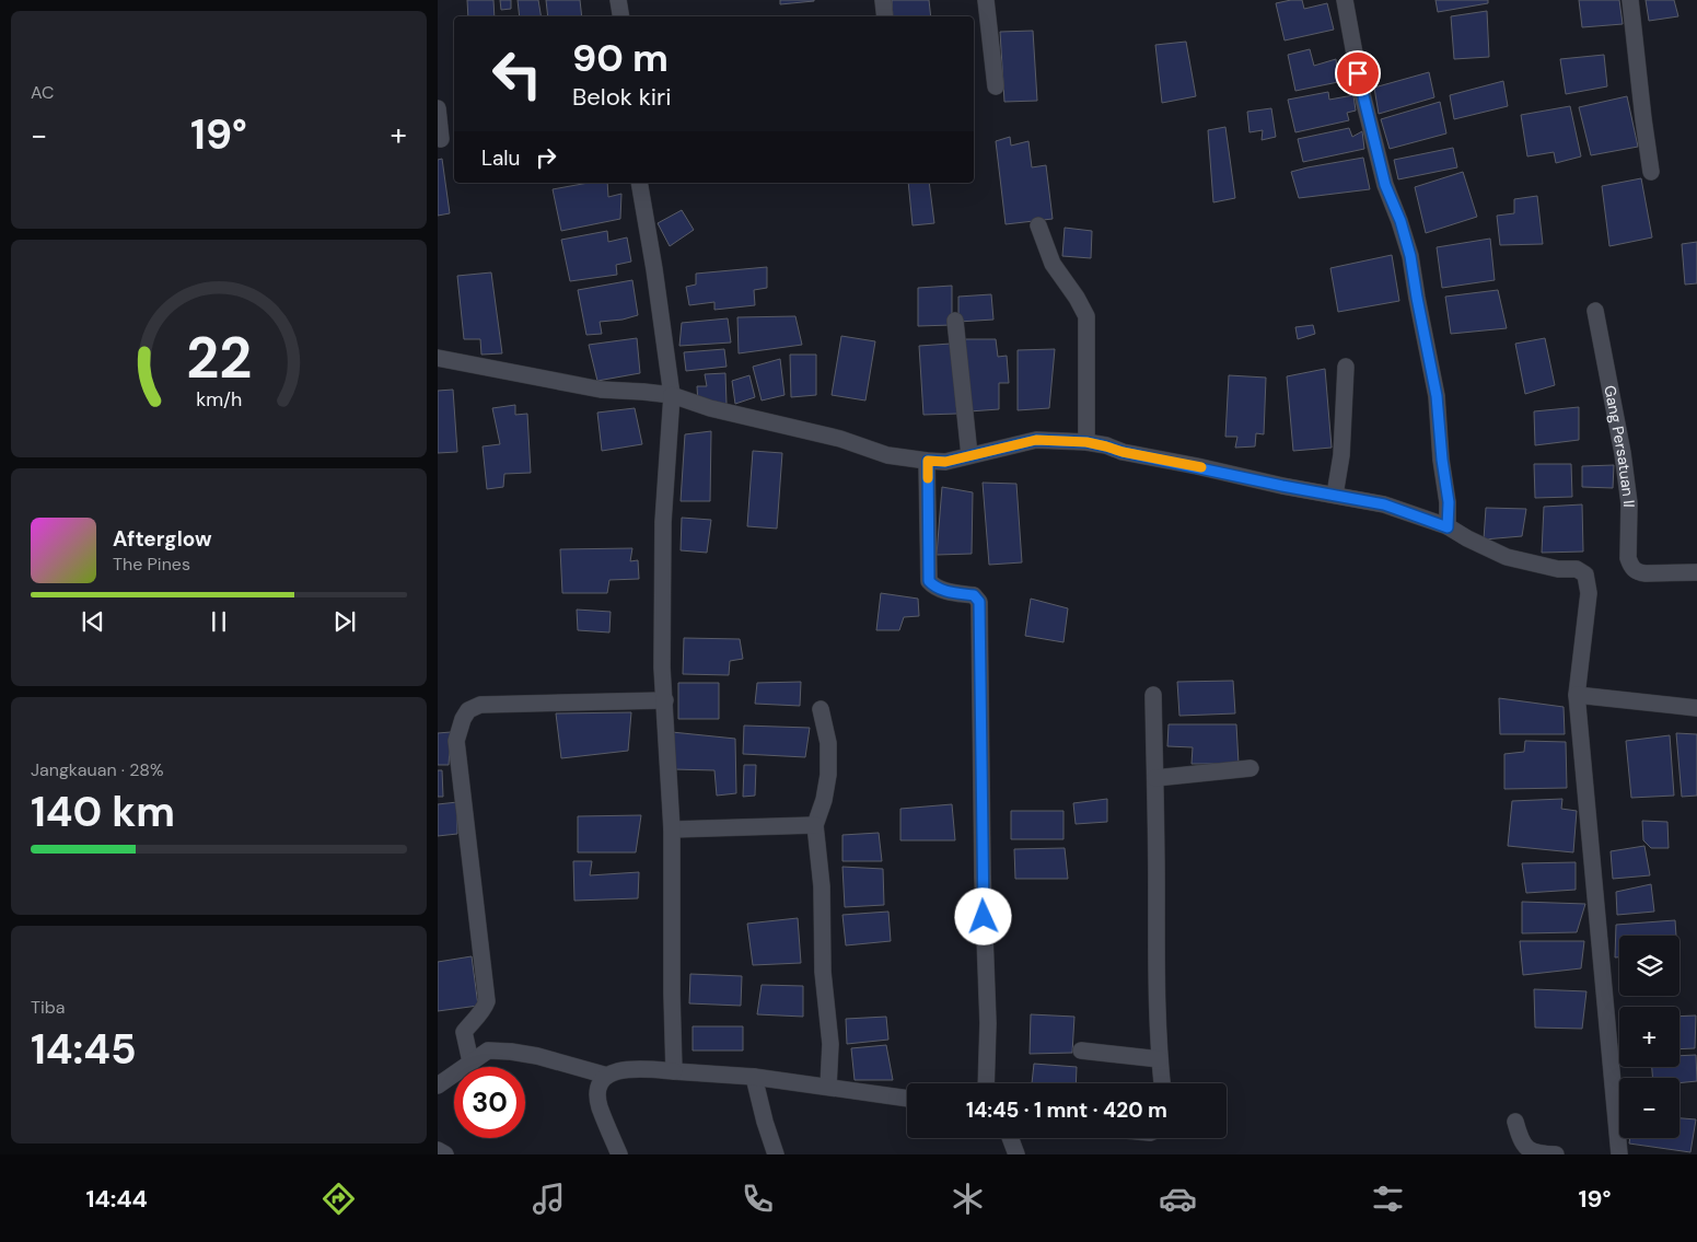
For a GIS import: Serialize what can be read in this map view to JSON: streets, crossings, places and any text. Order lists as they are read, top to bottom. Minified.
{"streets":{"street":["Gang Persatuan II"]},"page":{"tile":["AC",["Jangkauan · 28%","140 km"],["Tiba","14:45"]],"turn":["90 m","Belok kiri"],"heat":["−","19°","+"],"then":"Lalu","song":["Afterglow","The Pines"],"map_buttons":["+","−"],"limit":"30","trip":"14:45 · 1 mnt · 420 m","tabs":["14:44","19°"],"gauge":["22","km/h"]}}
